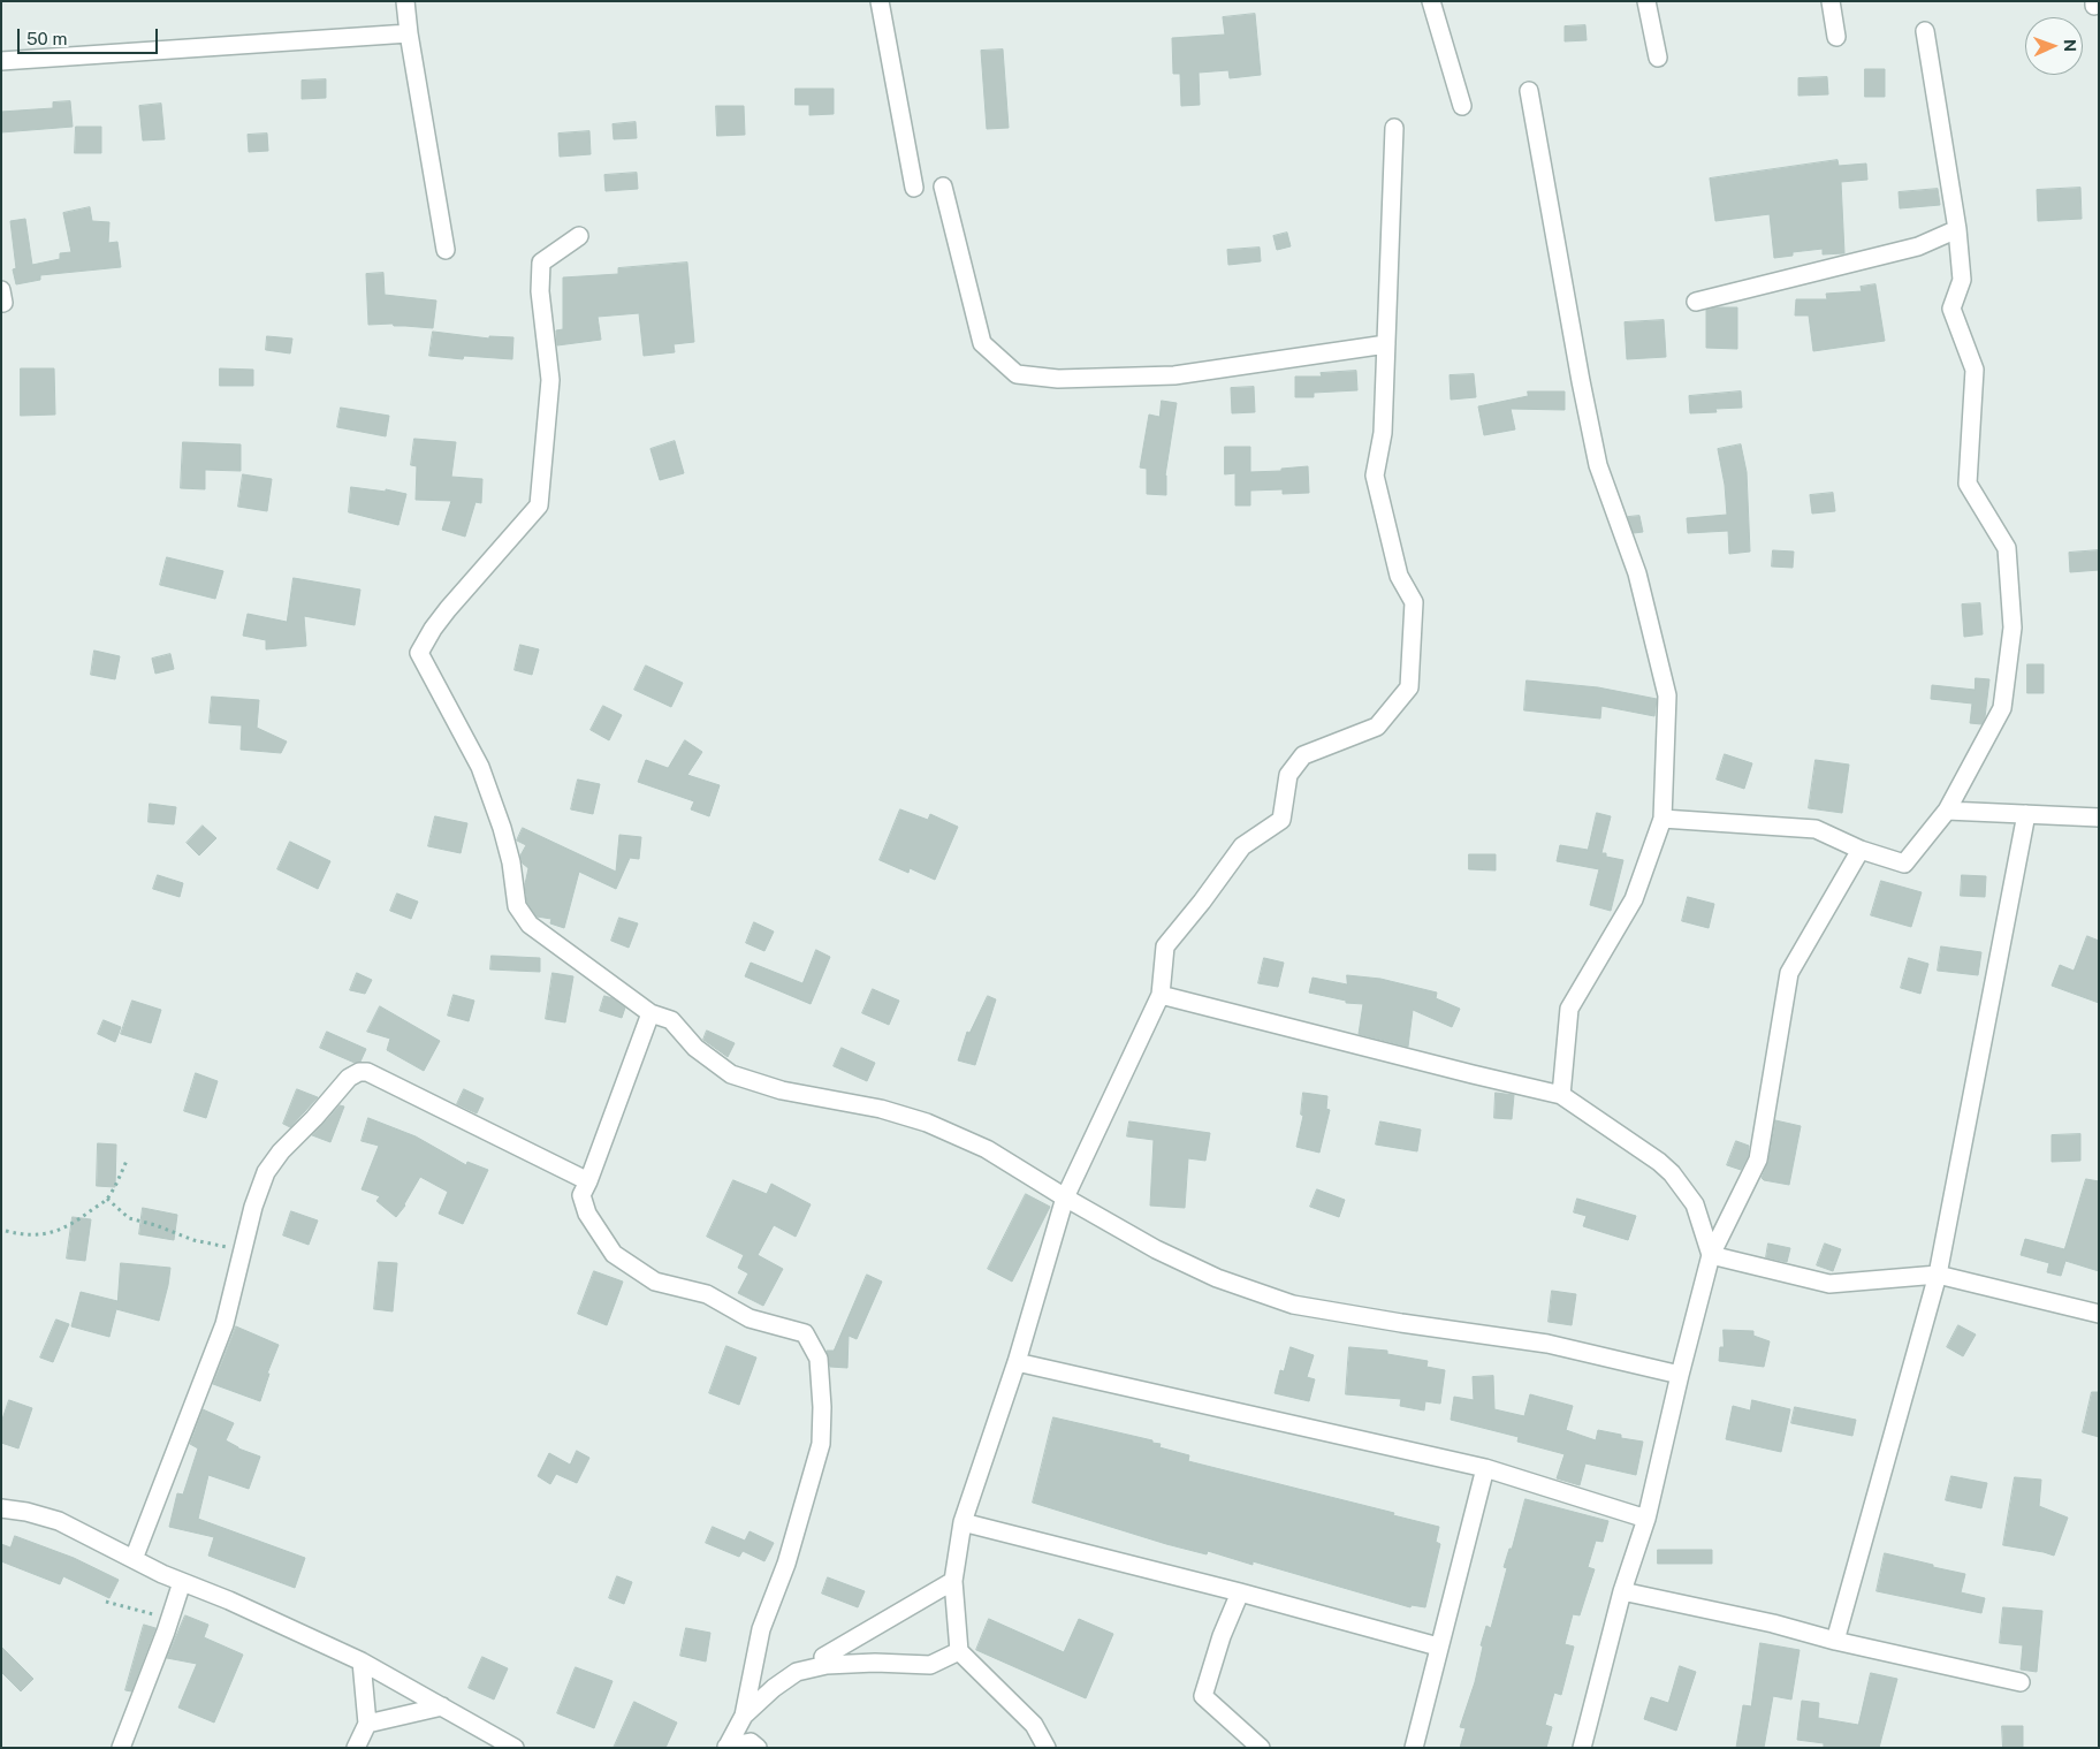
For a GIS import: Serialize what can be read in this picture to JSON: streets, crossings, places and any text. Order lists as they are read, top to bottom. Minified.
{"scale_bar":"50 m","north":"right"}
